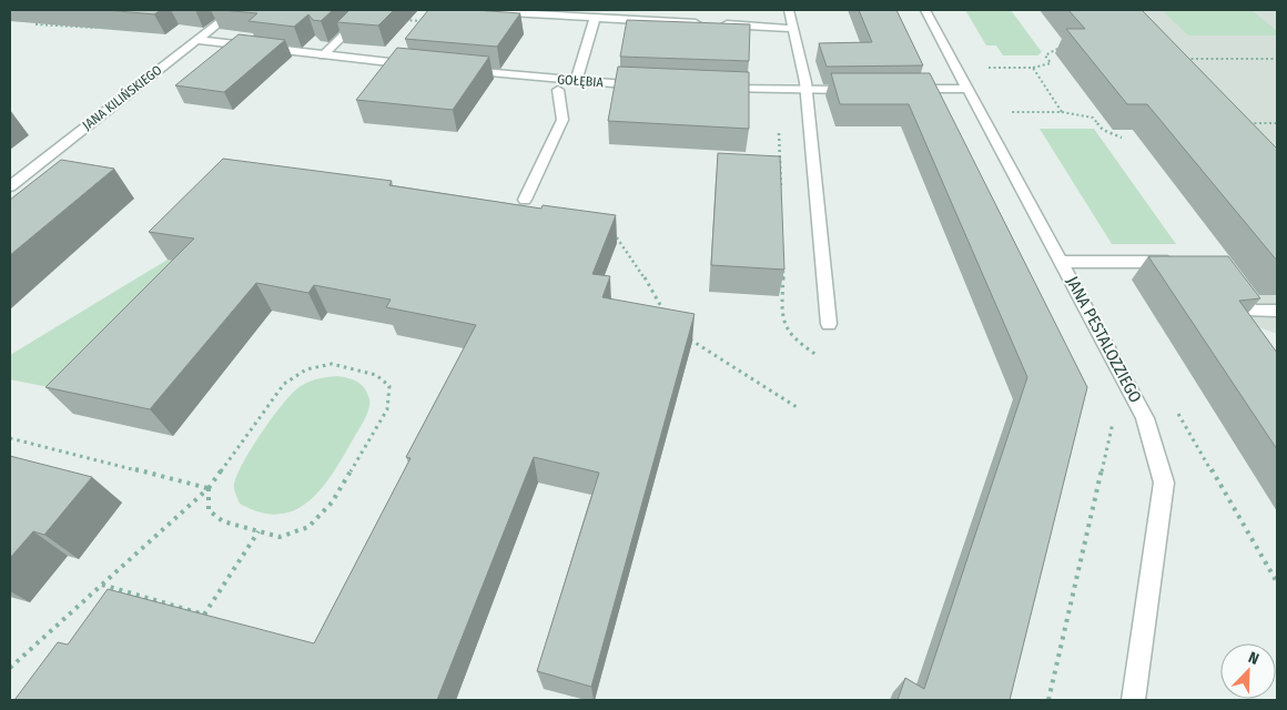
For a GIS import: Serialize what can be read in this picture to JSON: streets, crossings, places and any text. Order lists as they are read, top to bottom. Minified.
{"streets":{"street":["GOŁĘBIA","JANA KILIŃSKIEGO","JANA PESTALOZZIEGO"]},"north":"top right"}
